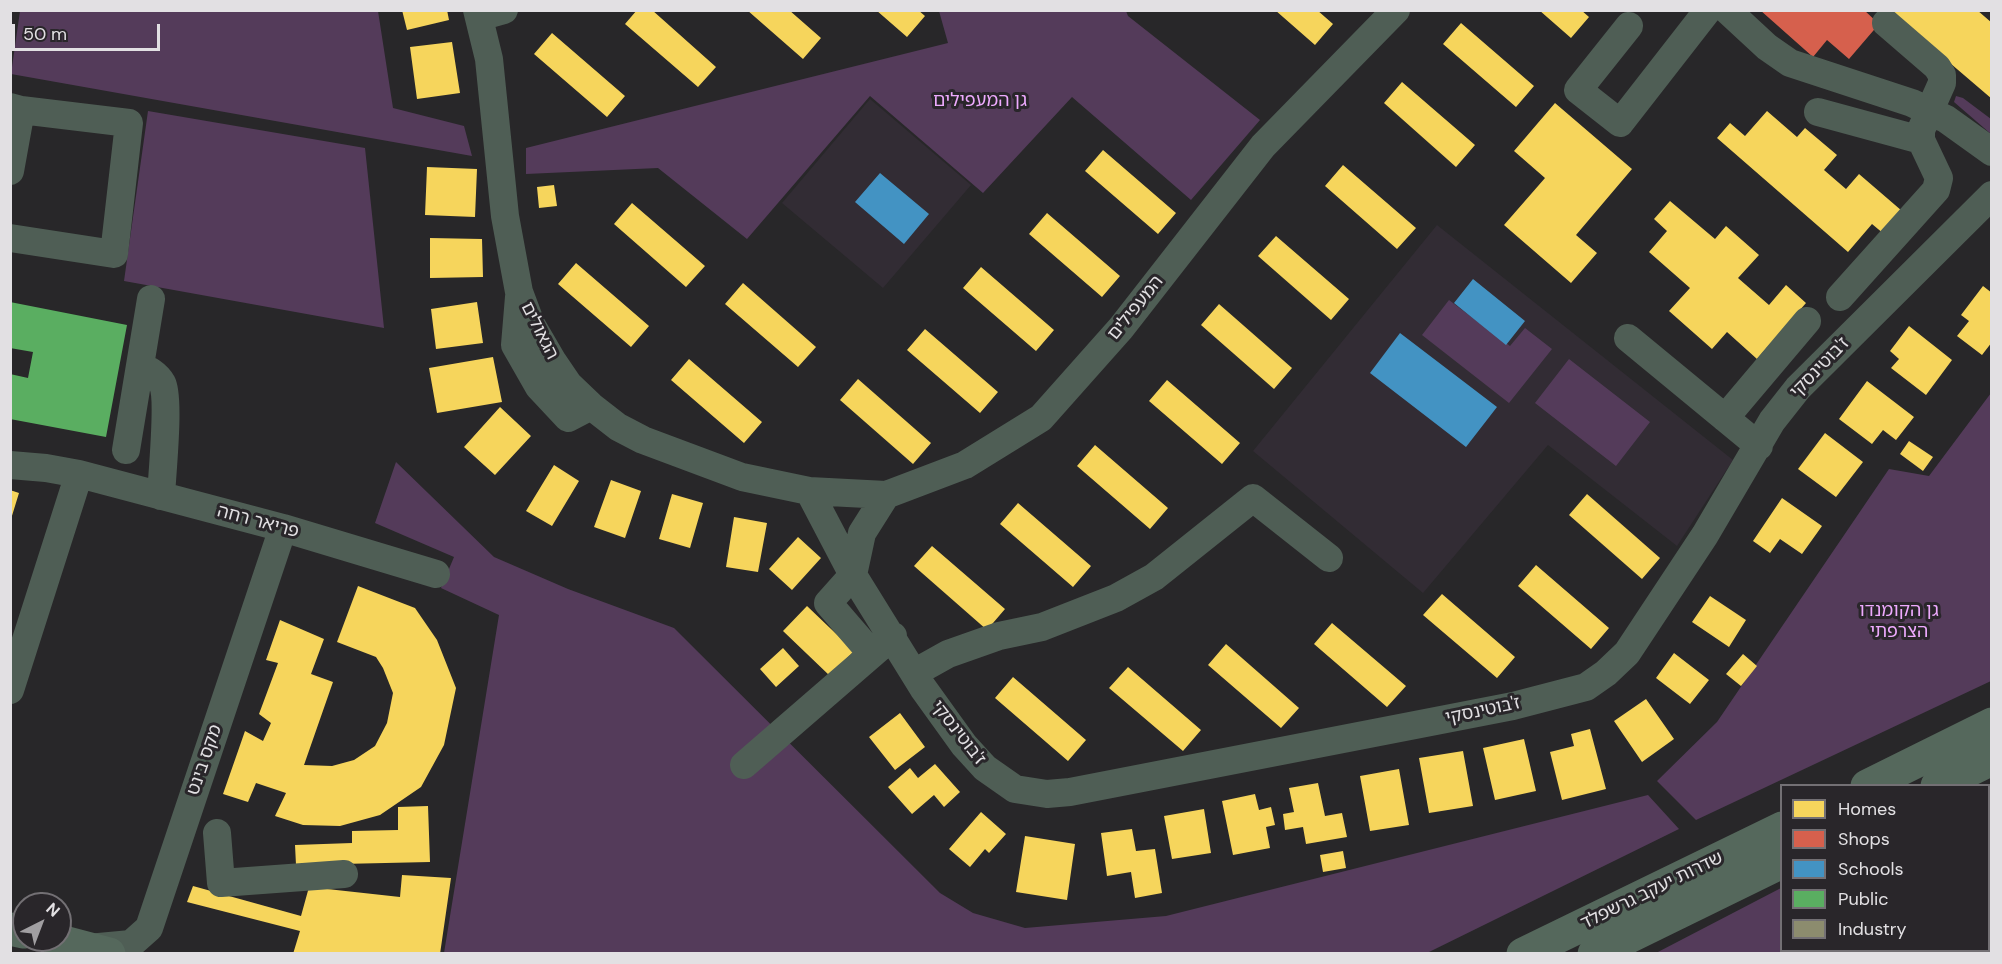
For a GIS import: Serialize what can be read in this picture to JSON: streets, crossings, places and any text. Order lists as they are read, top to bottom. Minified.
{"streets":{"main road":["שדרות יעקב גרשפלד"],"street":["המעפילים","הגאולים","ז'בוטינסקי","פריאר רחה","מקס בינט"]},"crossings":[["המעפילים","הגאולים"],["המעפילים","ז'בוטינסקי"],["הגאולים","ז'בוטינסקי"],["פריאר רחה","מקס בינט"]],"parks":["גן המעפילים","גן הקומנדו הצרפתי"],"legend":["Homes","Shops","Schools","Public","Industry"],"scale_bar":"50 m","north":"top right"}
